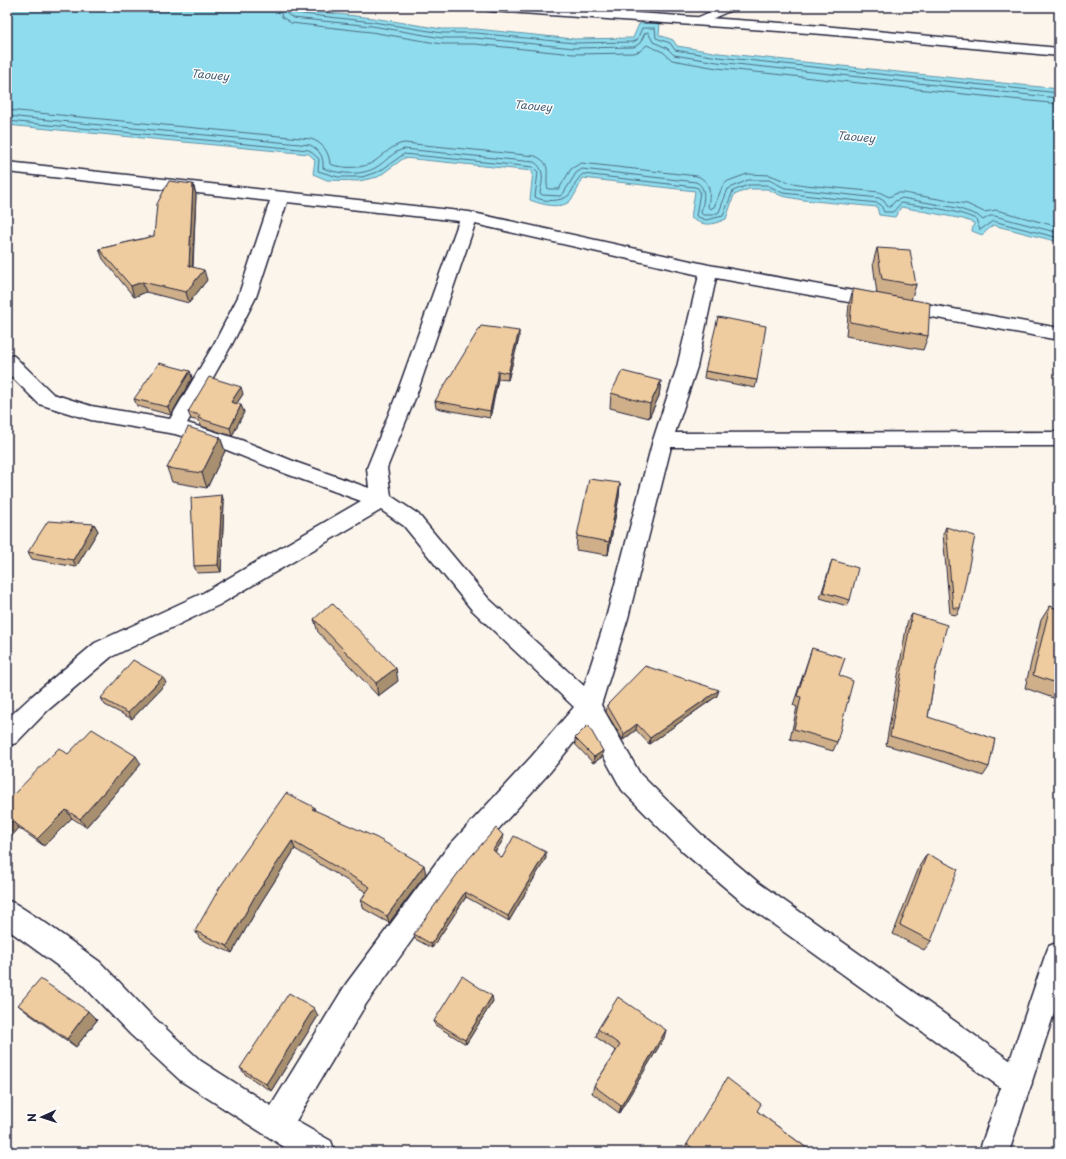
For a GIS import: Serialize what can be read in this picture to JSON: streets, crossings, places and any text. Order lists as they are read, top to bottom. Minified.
{"water":["Taouey"],"north":"left"}
